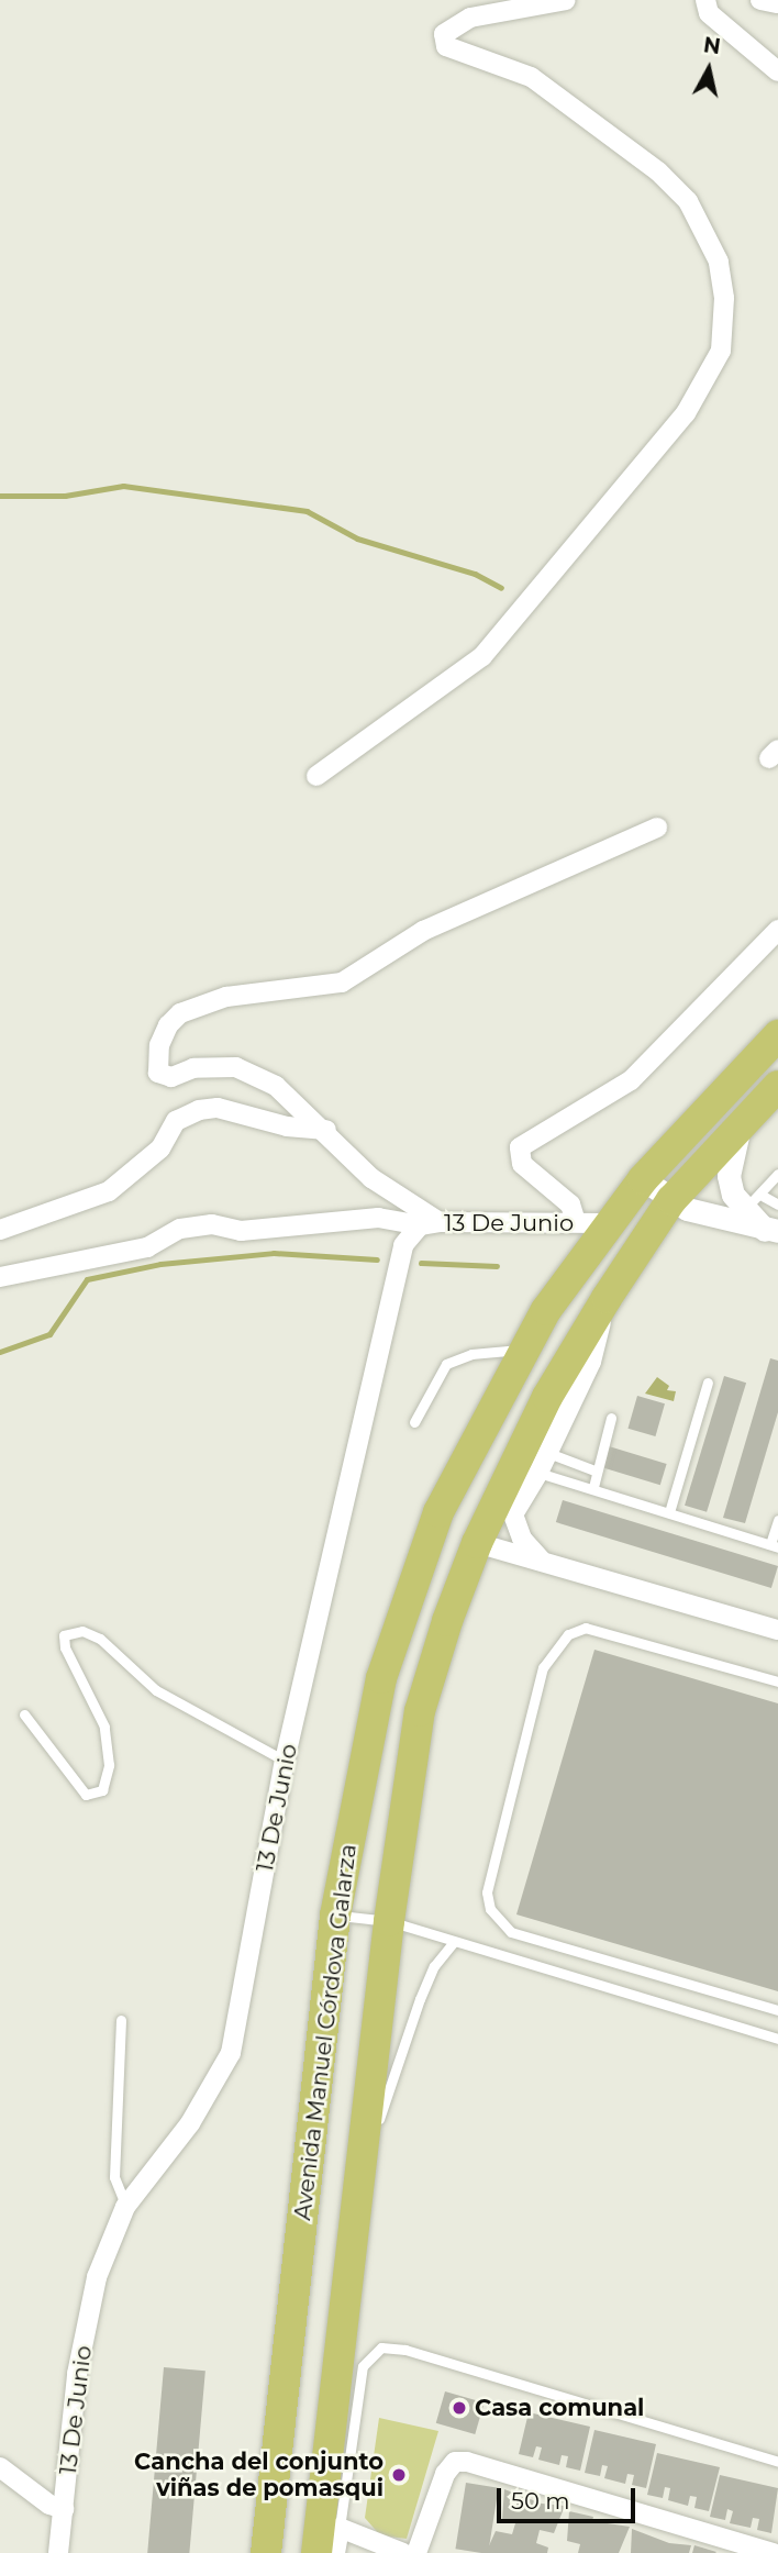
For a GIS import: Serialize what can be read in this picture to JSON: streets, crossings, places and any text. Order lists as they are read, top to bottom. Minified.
{"streets":{"main road":["Avenida Manuel Córdova Galarza"],"street":["13 De Junio"]},"crossings":[["13 De Junio","Avenida Manuel Córdova Galarza"]],"places":["Casa comunal","Cancha del conjunto viñas de pomasqui"],"scale_bar":"50 m","north":"top"}
